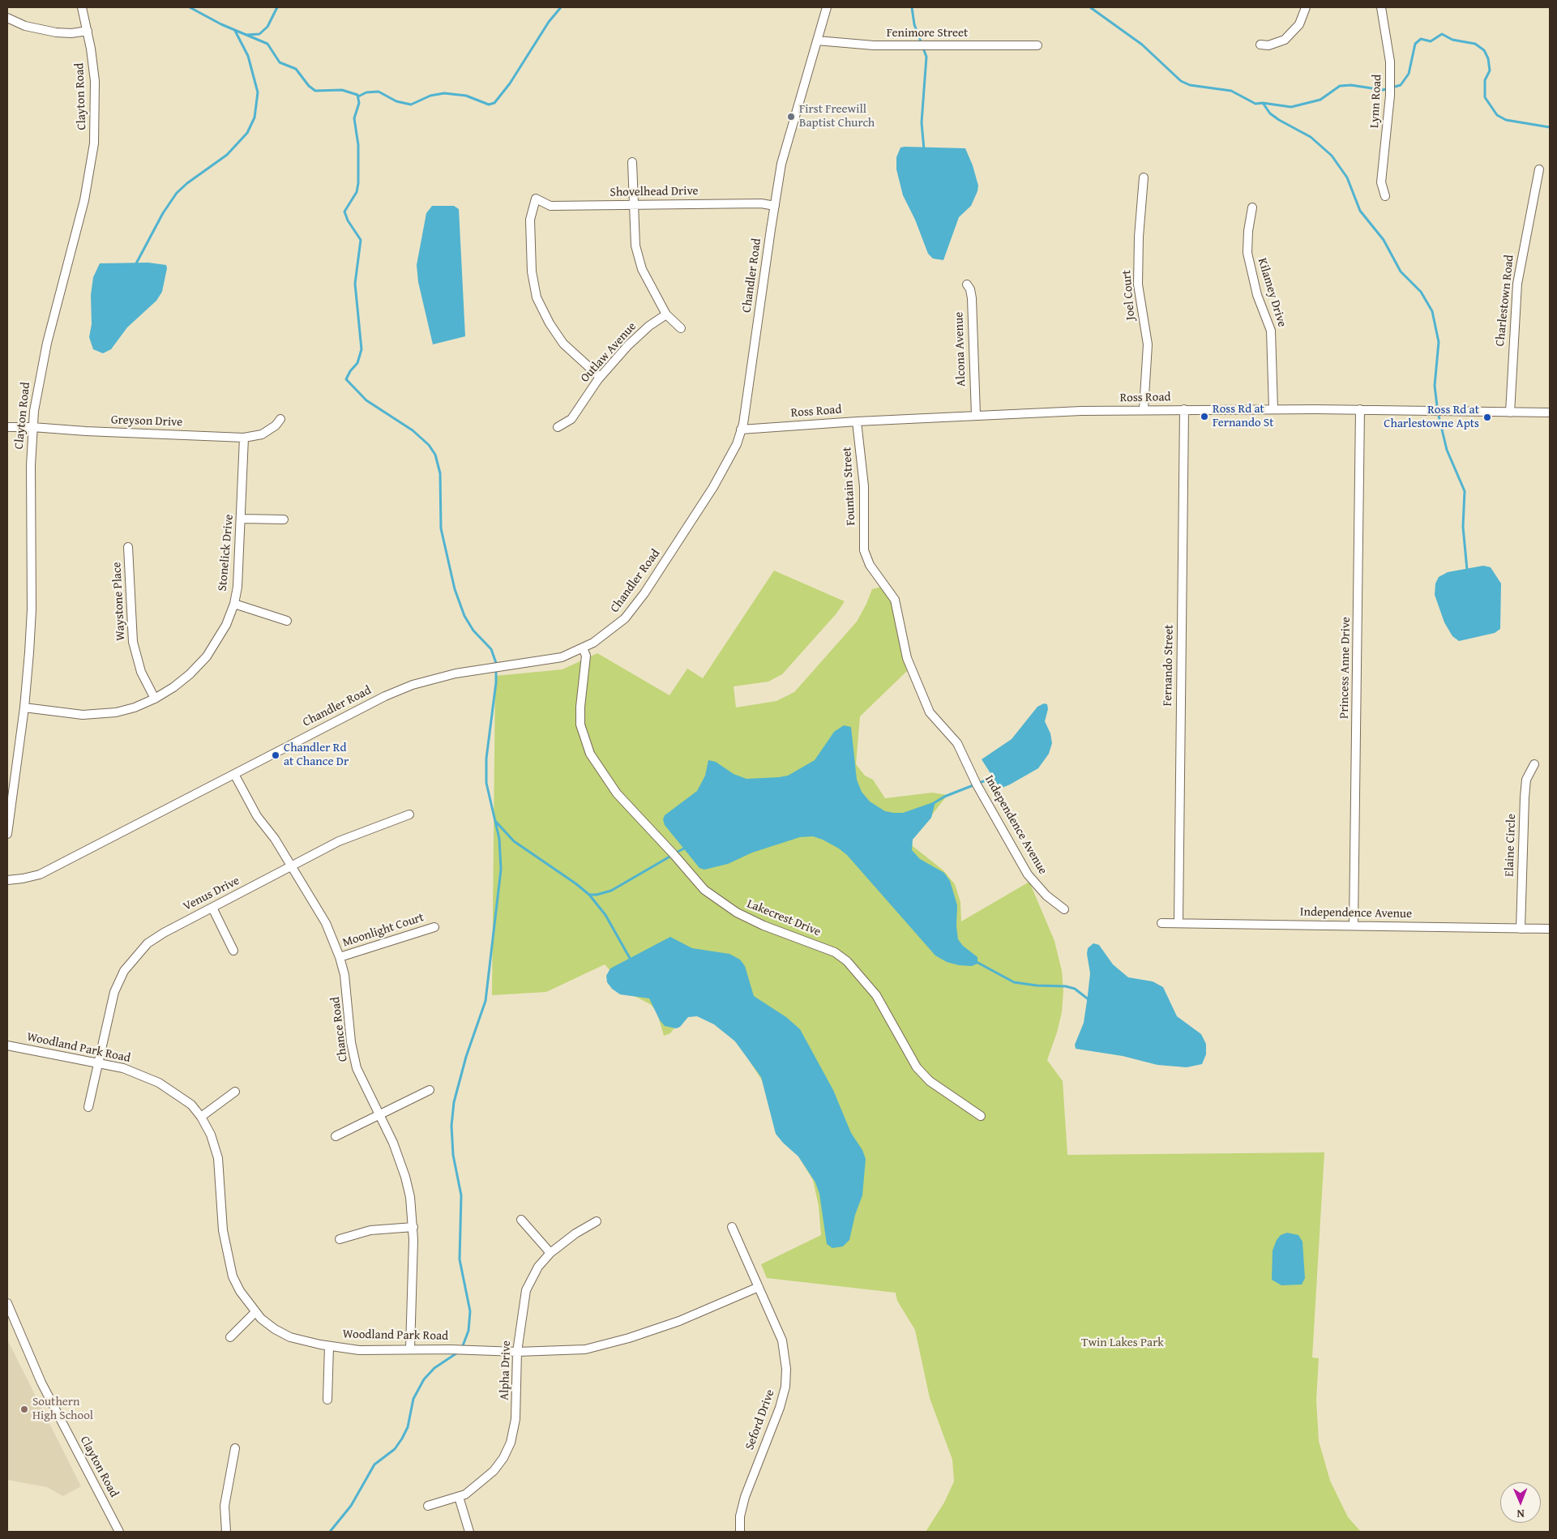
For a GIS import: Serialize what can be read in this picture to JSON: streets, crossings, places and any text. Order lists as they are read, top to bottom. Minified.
{"streets":{"street":["Fenimore Street","Clayton Road","Lynn Road","Shovelhead Drive","Chandler Road","Kilamey Drive","Joel Court","Charlestown Road","Alcona Avenue","Outlaw Avenue","Ross Road","Greyson Drive","Fountain Street","Stonelick Drive","Waystone Place","Fernando Street","Princess Anne Drive","Independence Avenue","Elaine Circle","Venus Drive","Lakecrest Drive","Moonlight Court","Chance Road","Woodland Park Road","Alpha Drive","Seford Drive"]},"crossings":[["Fenimore Street","Chandler Road"],["Clayton Road","Greyson Drive"],["Clayton Road","Stonelick Drive"],["Shovelhead Drive","Chandler Road"],["Shovelhead Drive","Outlaw Avenue"],["Chandler Road","Ross Road"],["Chandler Road","Lakecrest Drive"],["Chandler Road","Chance Road"],["Kilamey Drive","Ross Road"],["Joel Court","Ross Road"],["Charlestown Road","Ross Road"],["Alcona Avenue","Ross Road"],["Ross Road","Fountain Street"],["Ross Road","Fernando Street"],["Ross Road","Princess Anne Drive"],["Greyson Drive","Stonelick Drive"],["Fountain Street","Independence Avenue"],["Stonelick Drive","Waystone Place"],["Fernando Street","Independence Avenue"],["Princess Anne Drive","Independence Avenue"],["Independence Avenue","Elaine Circle"],["Venus Drive","Chance Road"],["Venus Drive","Woodland Park Road"],["Moonlight Court","Chance Road"],["Chance Road","Woodland Park Road"],["Woodland Park Road","Alpha Drive"],["Woodland Park Road","Seford Drive"]],"parks":["Twin Lakes Park"],"places":["First Freewill Baptist Church","Ross Rd at Fernando St","Ross Rd at Charlestowne Apts","Chandler Rd at Chance Dr","Southern High School"],"north":"bottom"}
